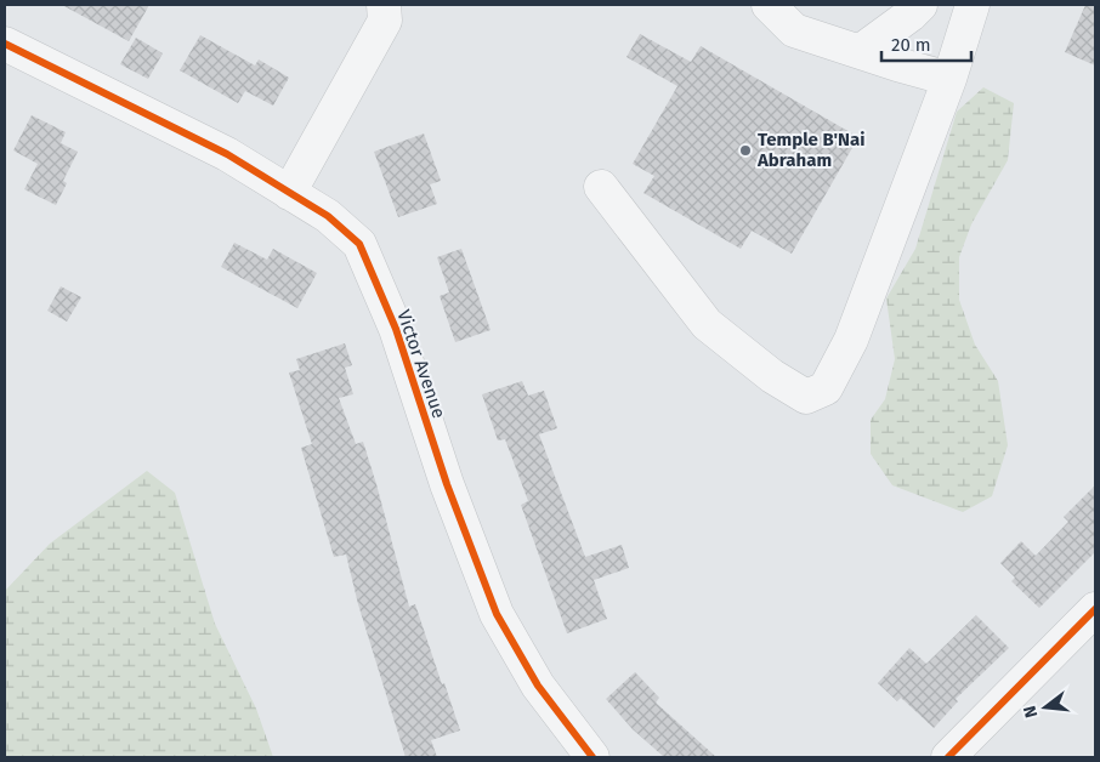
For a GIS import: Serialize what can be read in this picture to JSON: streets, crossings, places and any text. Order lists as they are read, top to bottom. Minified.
{"streets":{"street":["Victor Avenue"]},"places":["Temple B'Nai Abraham"],"scale_bar":"20 m","north":"left"}
